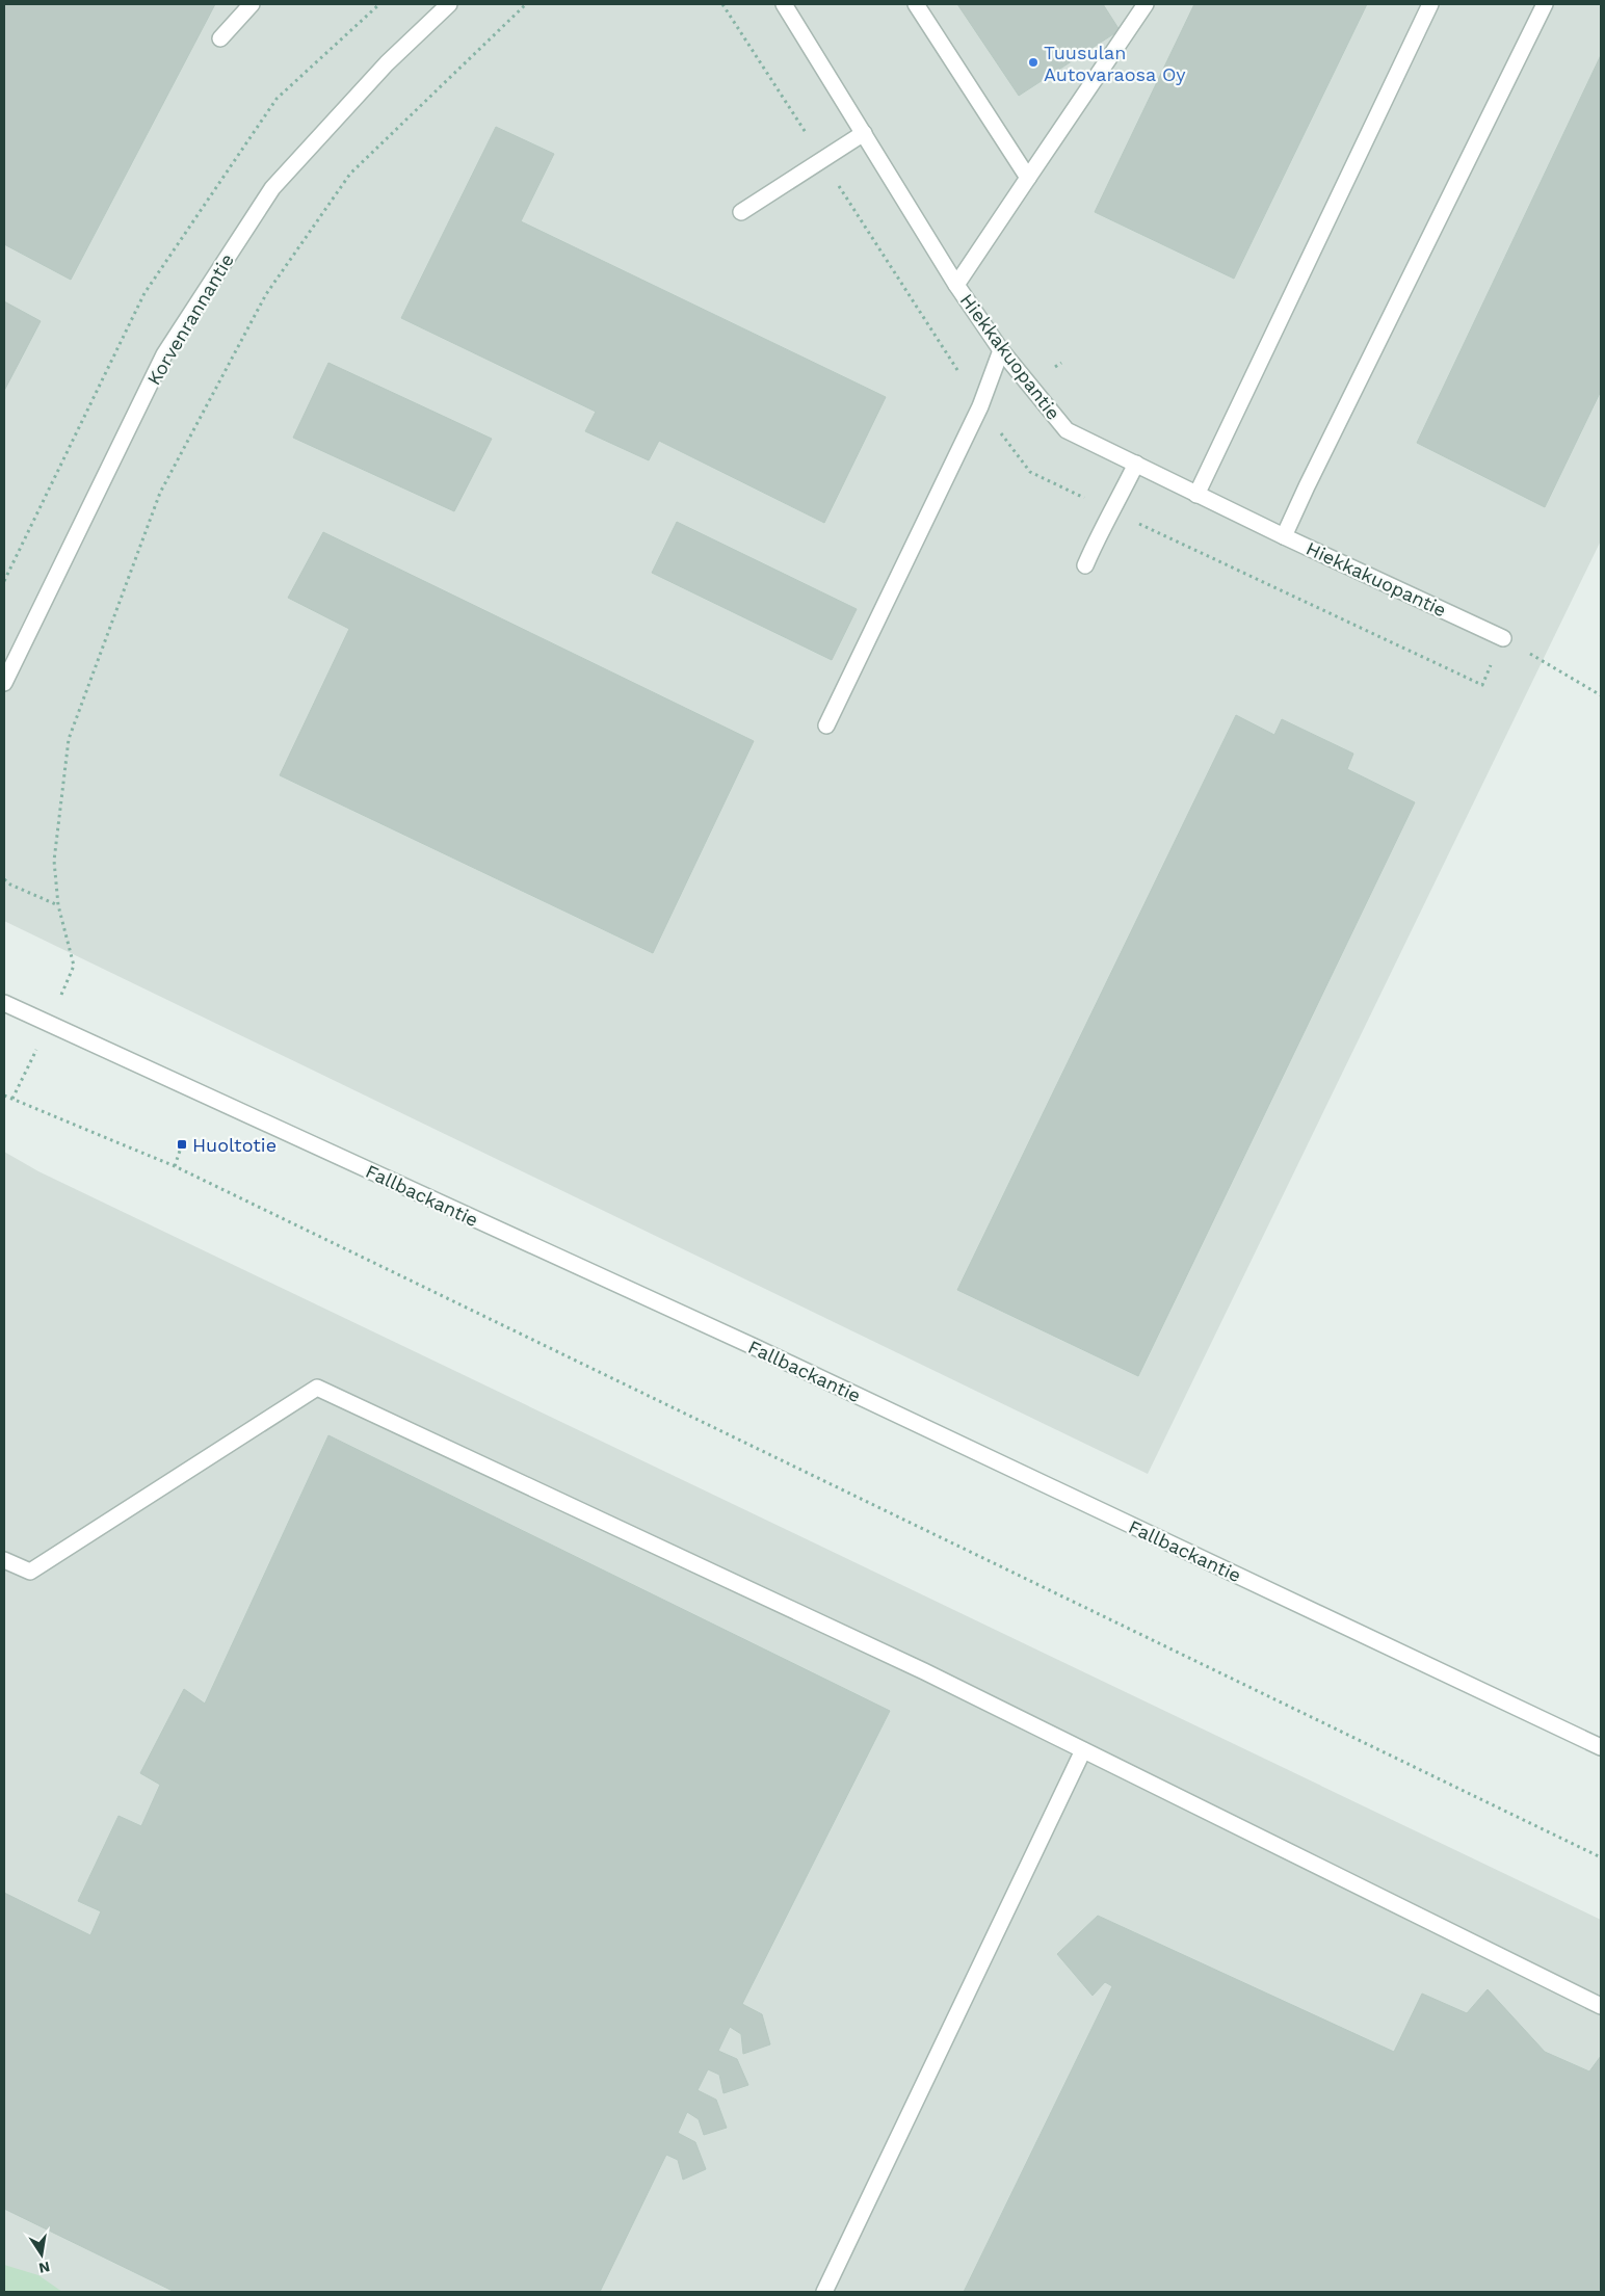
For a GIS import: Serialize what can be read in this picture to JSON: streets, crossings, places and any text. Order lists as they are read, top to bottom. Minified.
{"streets":{"street":["Korvenrannantie","Hiekkakuopantie","Fallbackantie"]},"places":{"other":["Tuusulan Autovaraosa Oy"],"transit":["Huoltotie"]},"north":"bottom"}
